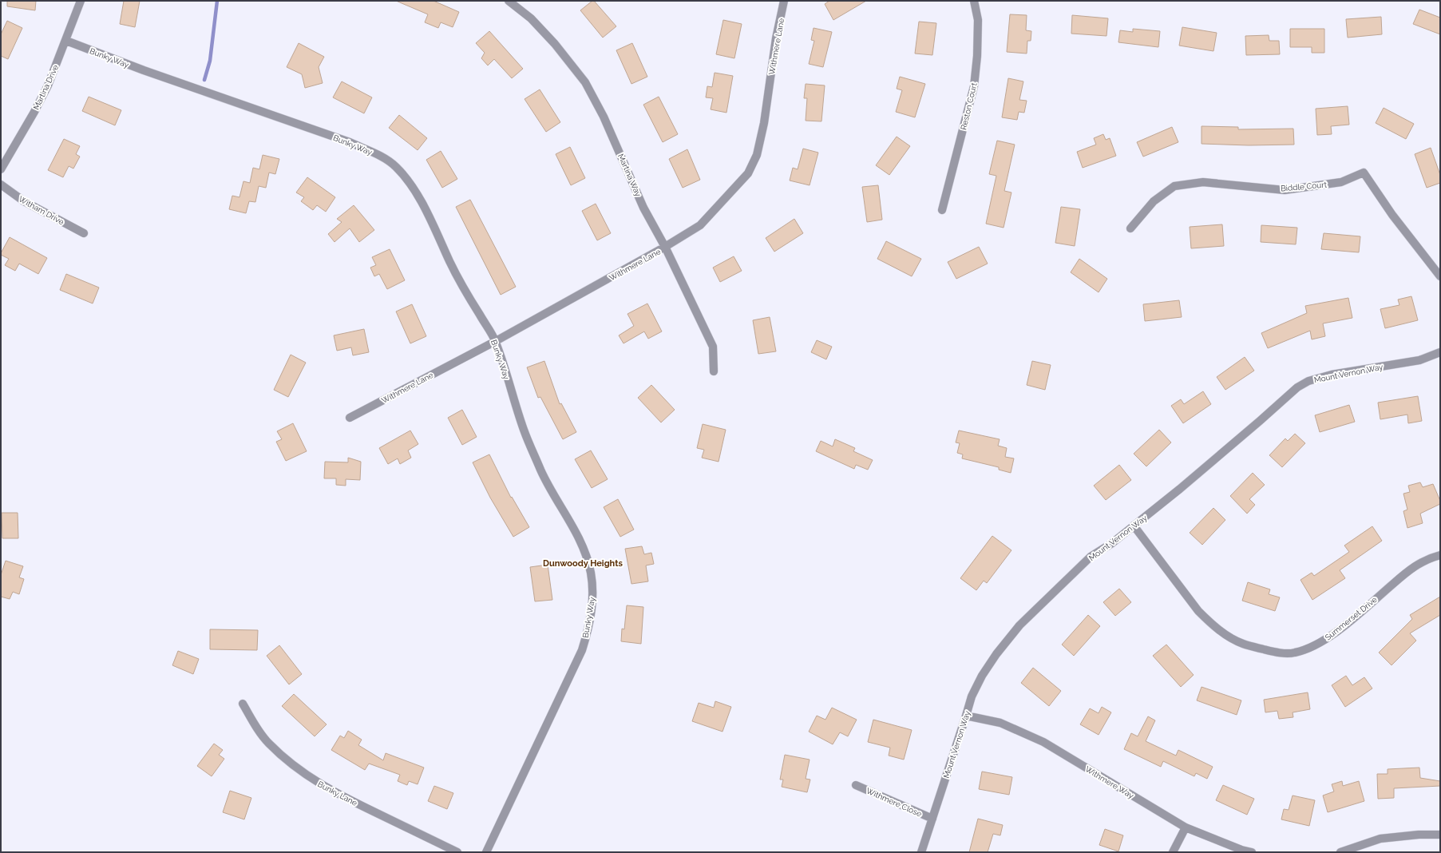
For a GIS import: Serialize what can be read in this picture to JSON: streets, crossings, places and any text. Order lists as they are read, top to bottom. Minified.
{"streets":{"street":["Withmere Lane","Bunky Way","Martina Drive","Reston Court","Martina Way","Biddle Court","Witham Drive","Mount Vernon Way","Summerset Drive","Withmere Way","Bunky Lane","Withmere Close"]},"crossings":[["Withmere Lane","Bunky Way"],["Withmere Lane","Martina Way"],["Bunky Way","Martina Drive"],["Mount Vernon Way","Summerset Drive"],["Mount Vernon Way","Withmere Way"],["Mount Vernon Way","Withmere Close"]],"districts":["Dunwoody Heights"]}
